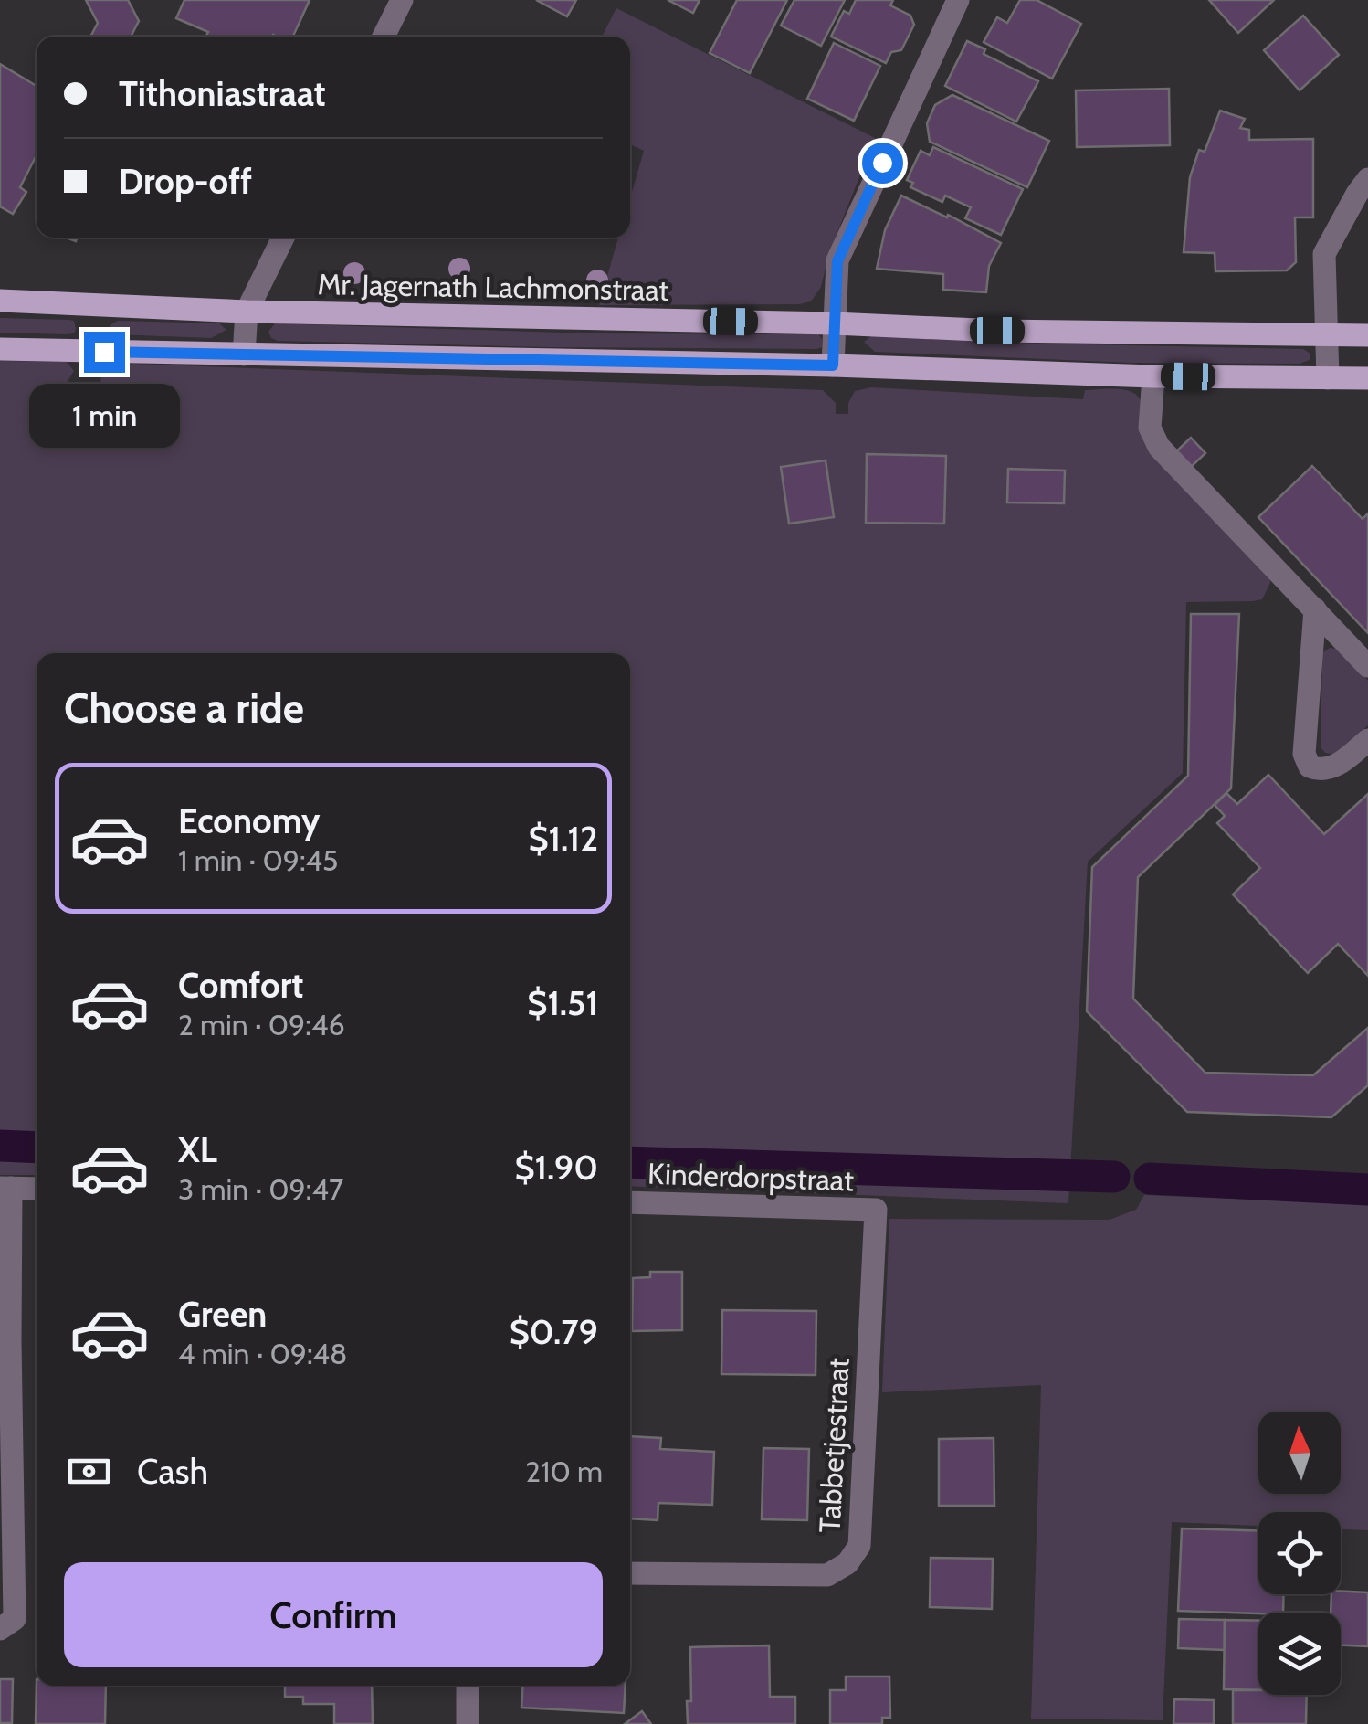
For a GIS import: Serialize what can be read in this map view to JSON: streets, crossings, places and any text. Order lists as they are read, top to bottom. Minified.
{"streets":{"main road":["Mr. Jagernath Lachmonstraat"],"street":["Kinderdorpstraat","Tabbetjestraat"]},"crossings":[["Kinderdorpstraat","Tabbetjestraat"]],"north":"top","page":{"banner":["Tithoniastraat","Drop-off"],"bubble":"1 min","heading":"Choose a ride","list":[{"name":"Economy","note":"1 min · 09:45","value":"$1.12"},{"name":"Comfort","note":"2 min · 09:46","value":"$1.51"},{"name":"XL","note":"3 min · 09:47","value":"$1.90"},{"name":"Green","note":"4 min · 09:48","value":"$0.79"}],"pay":["Cash","210 m"],"buttons":"Confirm"}}
